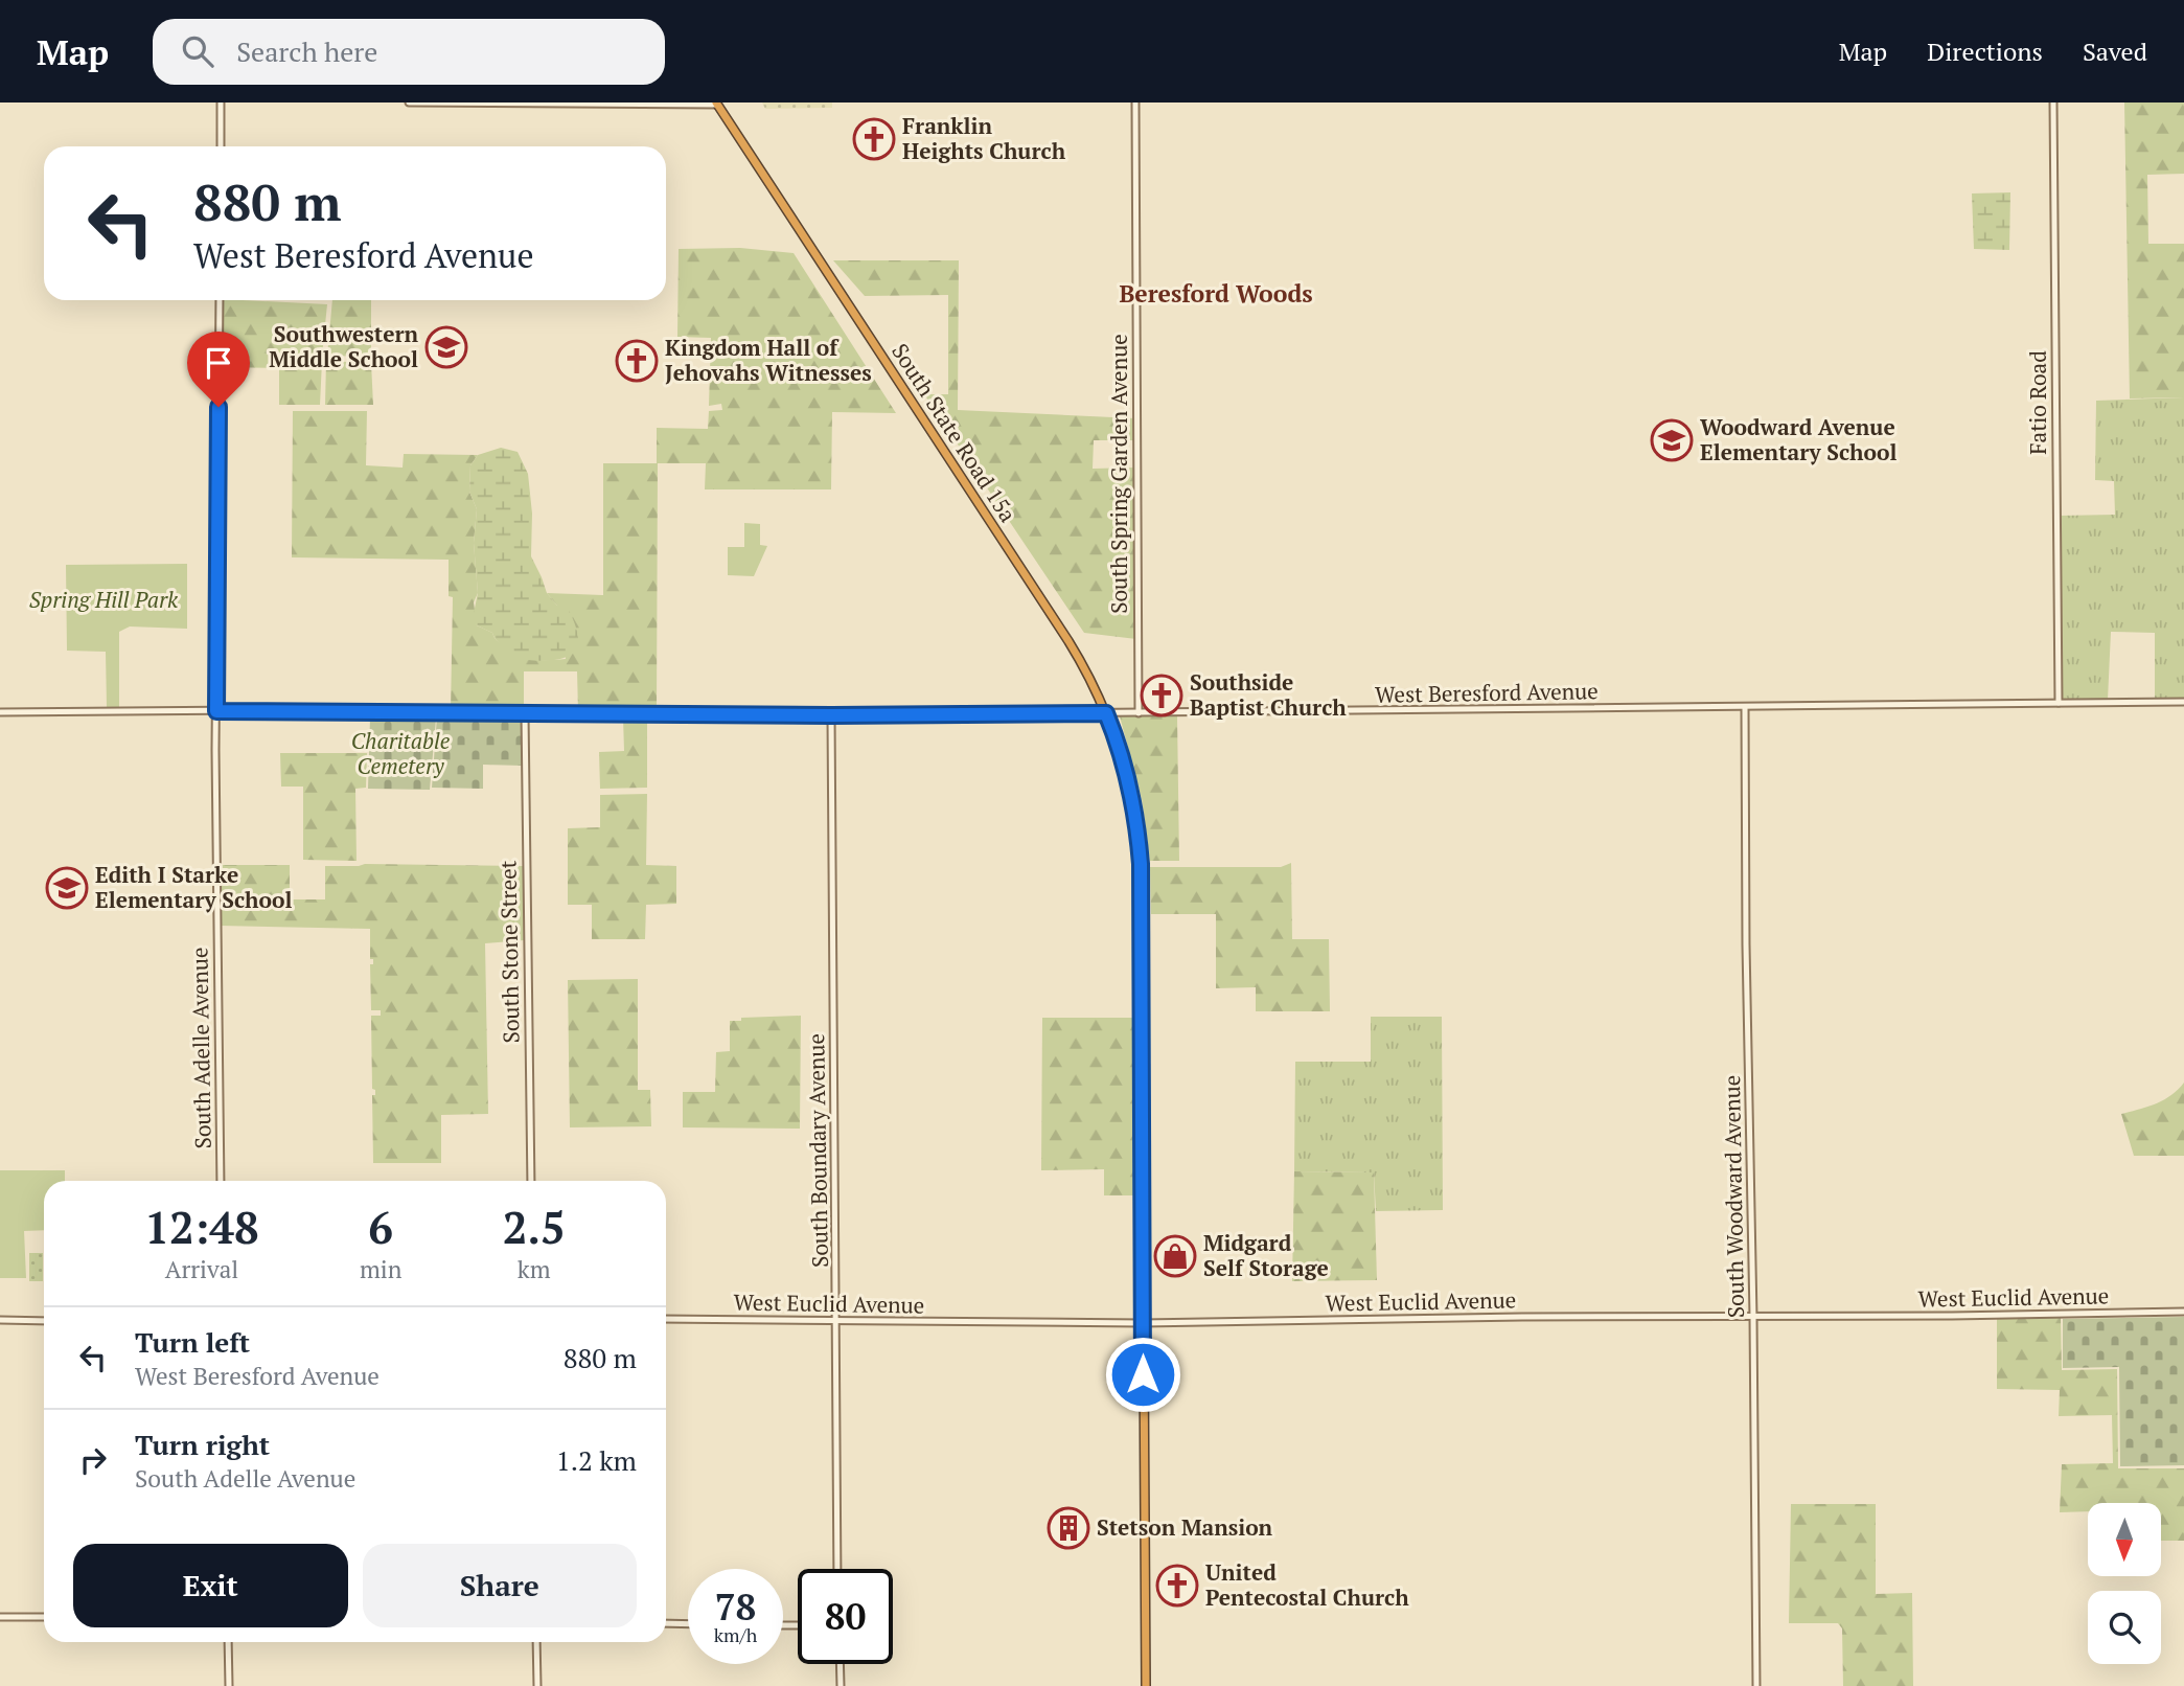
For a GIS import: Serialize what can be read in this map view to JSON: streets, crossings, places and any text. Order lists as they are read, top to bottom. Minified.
{"streets":{"highway":["South State Road 15a"],"street":["Fatio Road","South Spring Garden Avenue","West Beresford Avenue","South Stone Street","South Adelle Avenue","South Boundary Avenue","South Woodward Avenue","West Euclid Avenue"]},"crossings":[["Fatio Road","West Beresford Avenue"],["South State Road 15a","West Beresford Avenue"],["South Spring Garden Avenue","West Beresford Avenue"],["West Beresford Avenue","South Stone Street"],["West Beresford Avenue","South Adelle Avenue"],["West Beresford Avenue","South Boundary Avenue"],["West Beresford Avenue","South Woodward Avenue"],["South Boundary Avenue","West Euclid Avenue"],["South Woodward Avenue","West Euclid Avenue"]],"districts":["Beresford Woods"],"parks":["Spring Hill Park","Charitable Cemetery"],"places":{"church":["Franklin Heights Church","Kingdom Hall of Jehovahs Witnesses","Southside Baptist Church","United Pentecostal Church"],"school or university":["Southwestern Middle School","Woodward Avenue Elementary School","Edith I Starke Elementary School"],"shop":["Midgard Self Storage"],"building":["Stetson Mansion"]},"north":"bottom","page":{"header":"Map","search":"Search here","nav":["Map","Directions","Saved"],"turn":["880 m","West Beresford Avenue"],"eta":["12:48","Arrival","6","min","2.5","km"],"list":[{"name":"Turn left","note":"West Beresford Avenue","value":"880 m"},{"name":"Turn right","note":"South Adelle Avenue","value":"1.2 km"}],"buttons":["Exit","Share"],"speed":"78 km/h","limit":"80"}}
